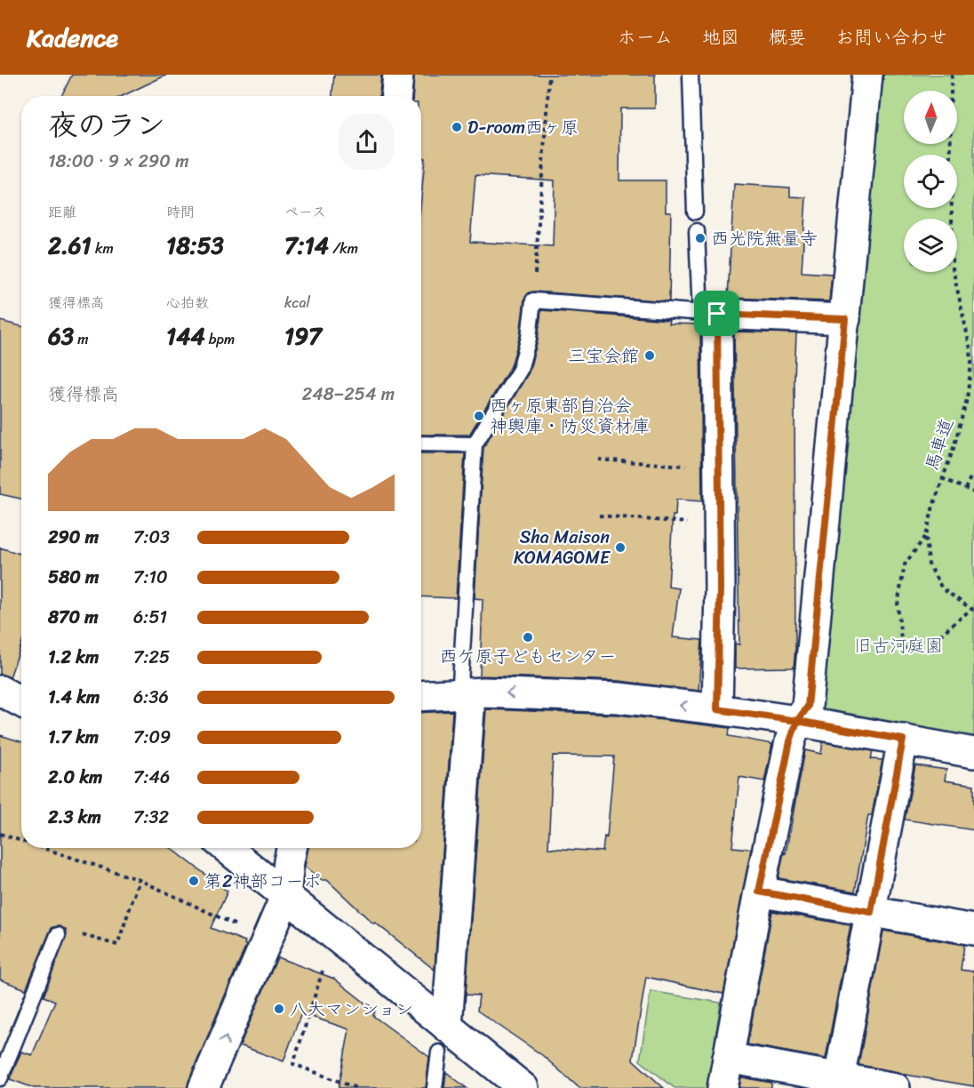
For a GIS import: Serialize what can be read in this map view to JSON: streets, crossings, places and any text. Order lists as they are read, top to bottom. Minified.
{"streets":{"path":["馬車道"]},"parks":["旧古河庭園"],"places":["D-room西ヶ原","西光院無量寺","三宝会館","西ヶ原東部自治会 神輿庫・防災資材庫","Sha Maison KOMAGOME","西ケ原子どもセンター","第2神部コーポ","八大マンション"],"north":"top","page":{"header":"Kadence","nav":["ホーム","地図","概要","お問い合わせ"],"heading":["夜のラン","18:00 · 9 × 290 m"],"stats":[["距離","2.61 km"],["時間","18:53"],["ペース","7:14 /km"],["獲得標高","63 m"],["心拍数","144 bpm"],["kcal","197"]],"chart":["獲得標高","248–254 m"],"list":[{"name":"290 m","note":"7:03"},{"name":"580 m","note":"7:10"},{"name":"870 m","note":"6:51"},{"name":"1.2 km","note":"7:25"},{"name":"1.4 km","note":"6:36"},{"name":"1.7 km","note":"7:09"},{"name":"2.0 km","note":"7:46"},{"name":"2.3 km","note":"7:32"}]}}
